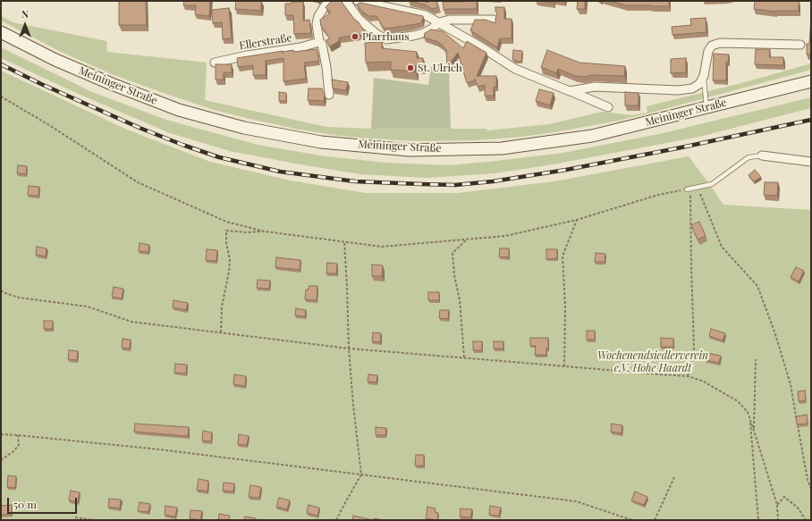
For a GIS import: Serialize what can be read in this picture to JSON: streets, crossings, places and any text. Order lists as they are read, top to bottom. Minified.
{"streets":{"main road":["Meininger Straße"],"street":["Ellerstraße"]},"parks":["Wochenendsiedlerverein e.V. Hohe Haardt"],"places":["Pfarrhaus","St. Ulrich"],"scale_bar":"50 m","north":"top"}
